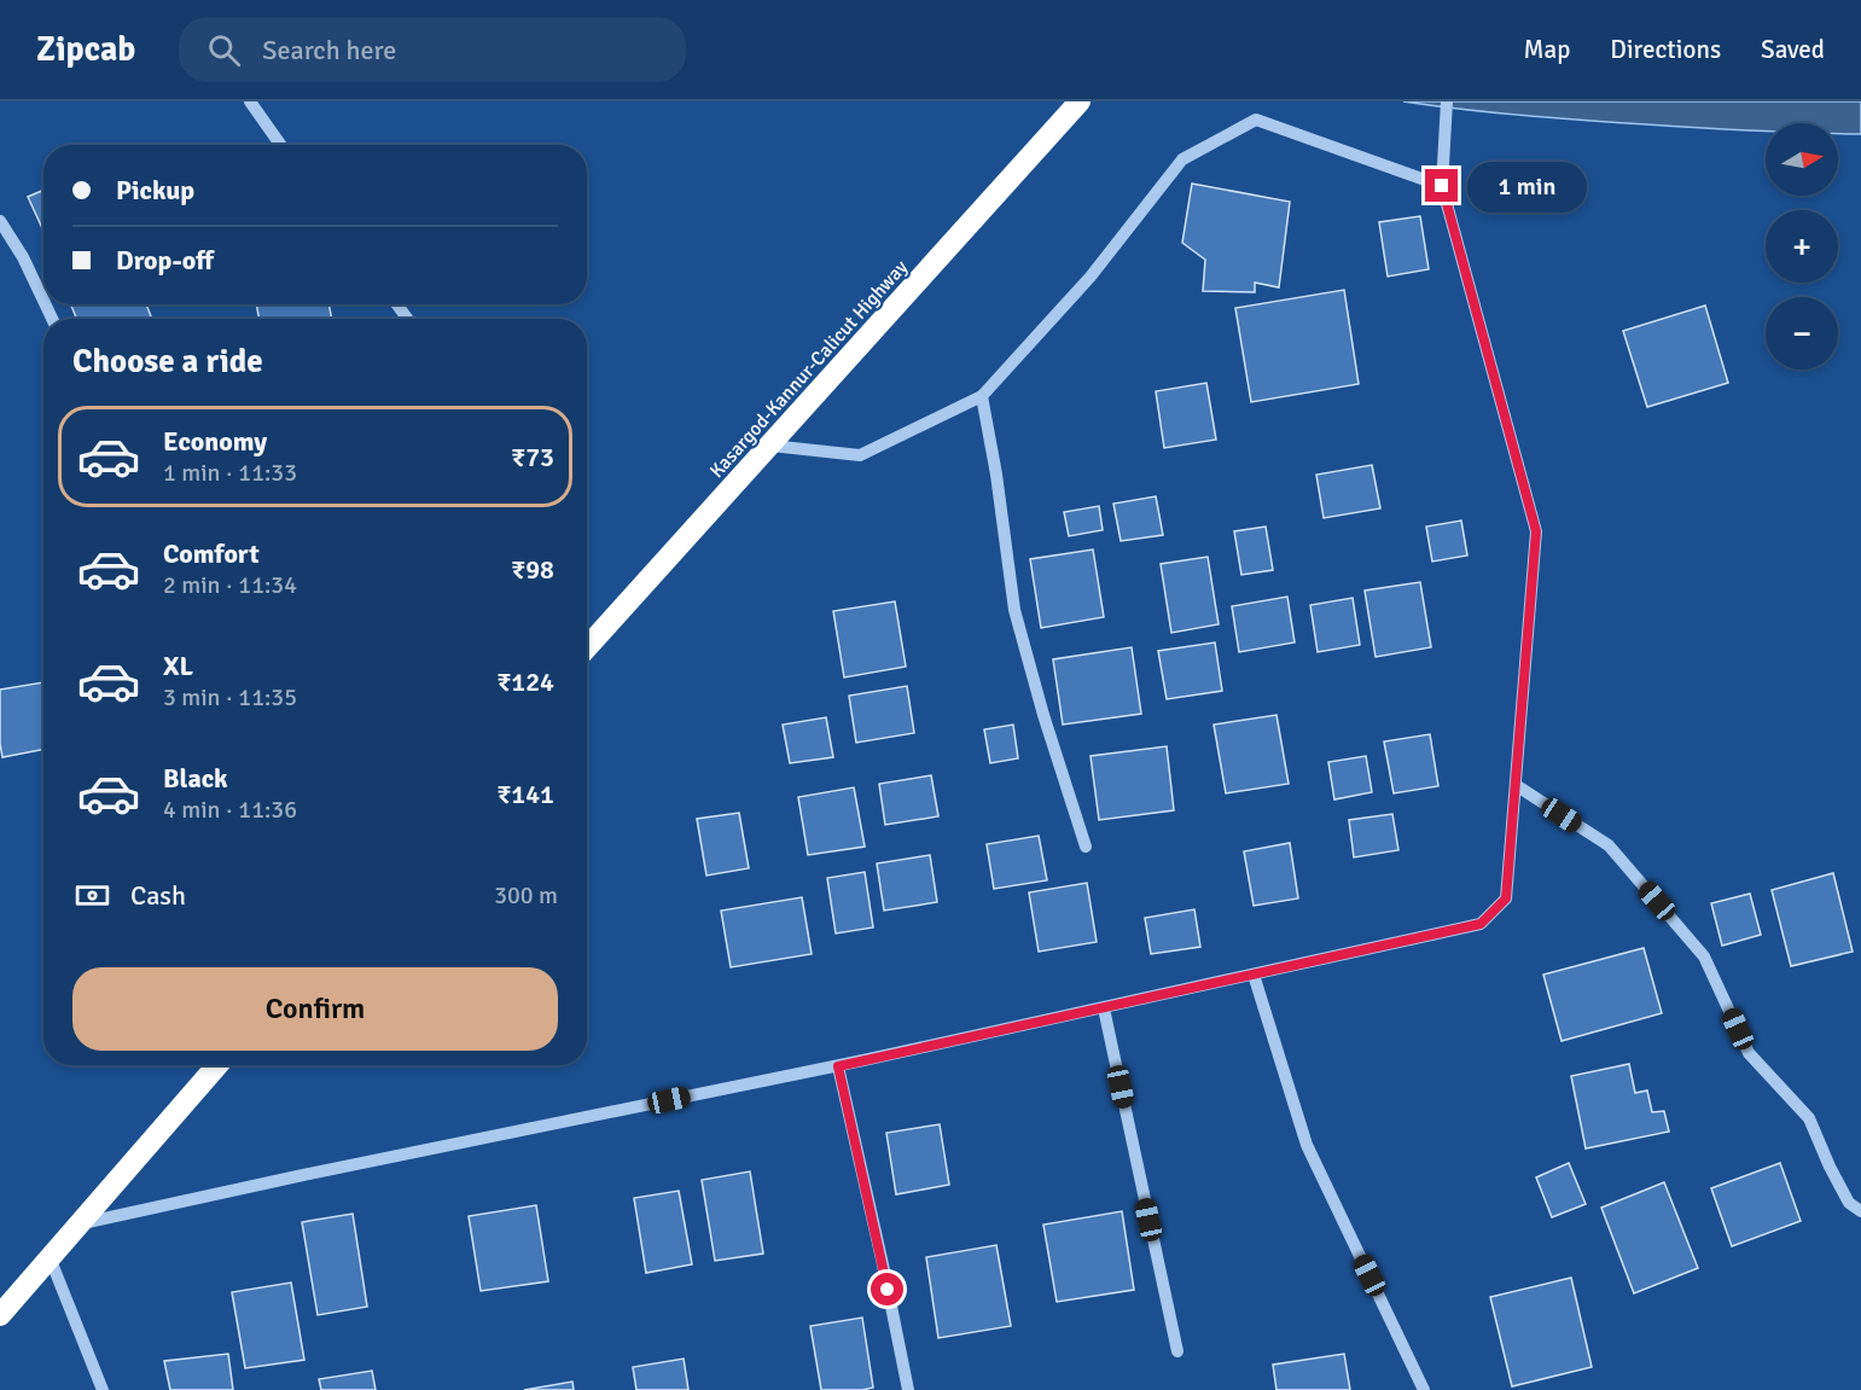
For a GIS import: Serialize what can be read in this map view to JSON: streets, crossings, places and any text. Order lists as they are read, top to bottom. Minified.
{"streets":{"highway":["Kasargod-Kannur-Calicut Highway"]},"north":"right","page":{"header":"Zipcab","search":"Search here","nav":["Map","Directions","Saved"],"map_buttons":["+","−"],"banner":["Pickup","Drop-off"],"bubble":"1 min","heading":"Choose a ride","list":[{"name":"Economy","note":"1 min · 11:33","value":"₹73"},{"name":"Comfort","note":"2 min · 11:34","value":"₹98"},{"name":"XL","note":"3 min · 11:35","value":"₹124"},{"name":"Black","note":"4 min · 11:36","value":"₹141"}],"pay":["Cash","300 m"],"buttons":"Confirm"}}
